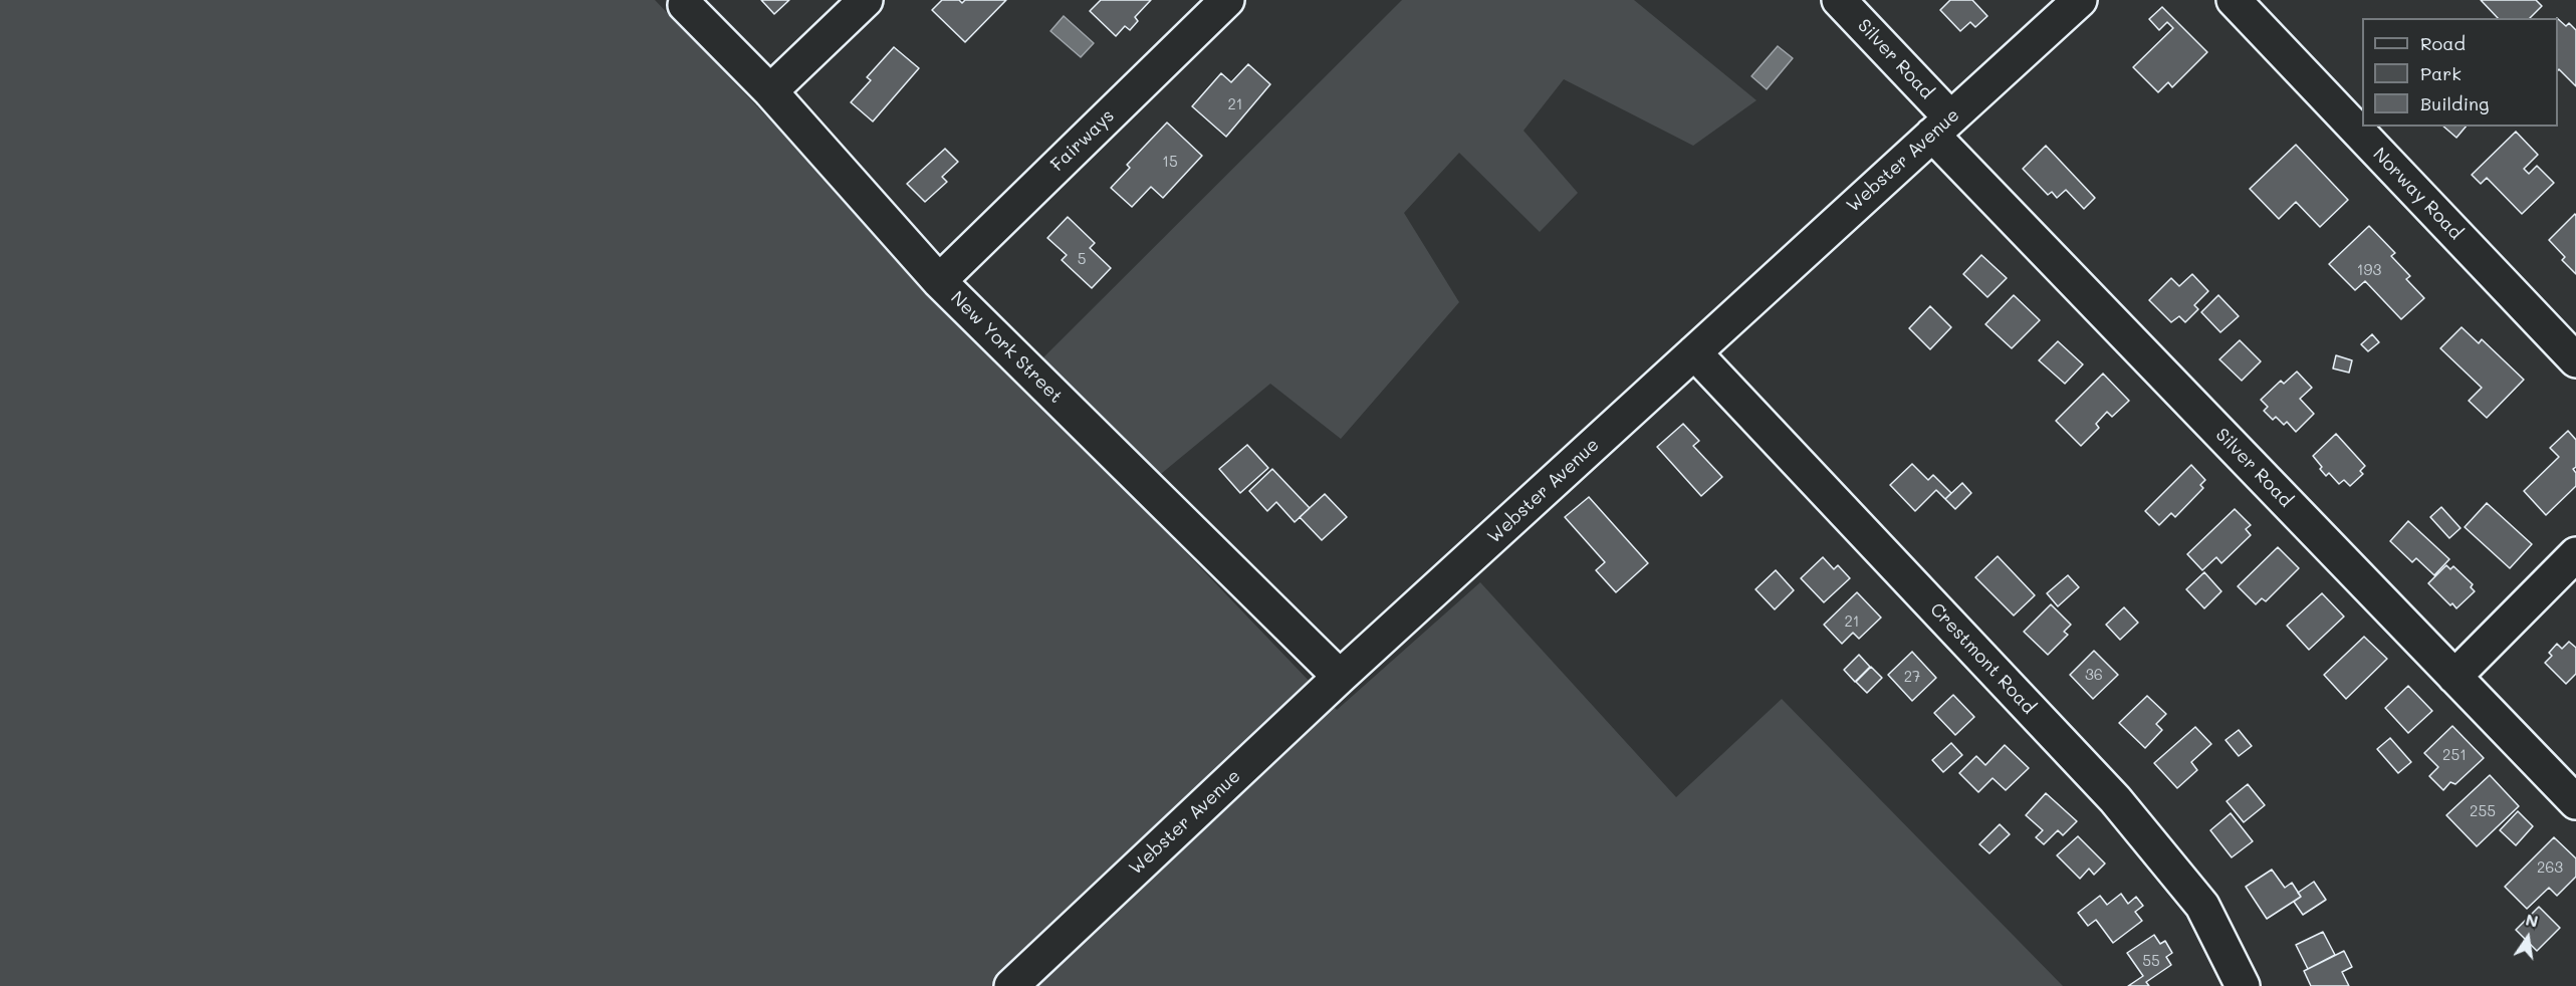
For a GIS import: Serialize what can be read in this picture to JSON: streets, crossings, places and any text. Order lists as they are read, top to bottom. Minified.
{"streets":{"street":["Silver Road","Fairways","Webster Avenue","Norway Road","New York Street","Crestmont Road"]},"crossings":[["Silver Road","Webster Avenue"],["Fairways","New York Street"],["Webster Avenue","New York Street"],["Webster Avenue","Crestmont Road"]],"house_numbers":["21","15","5","193","21","36","27","251","255","263","55"],"legend":["Road","Park","Building"],"north":"top"}
